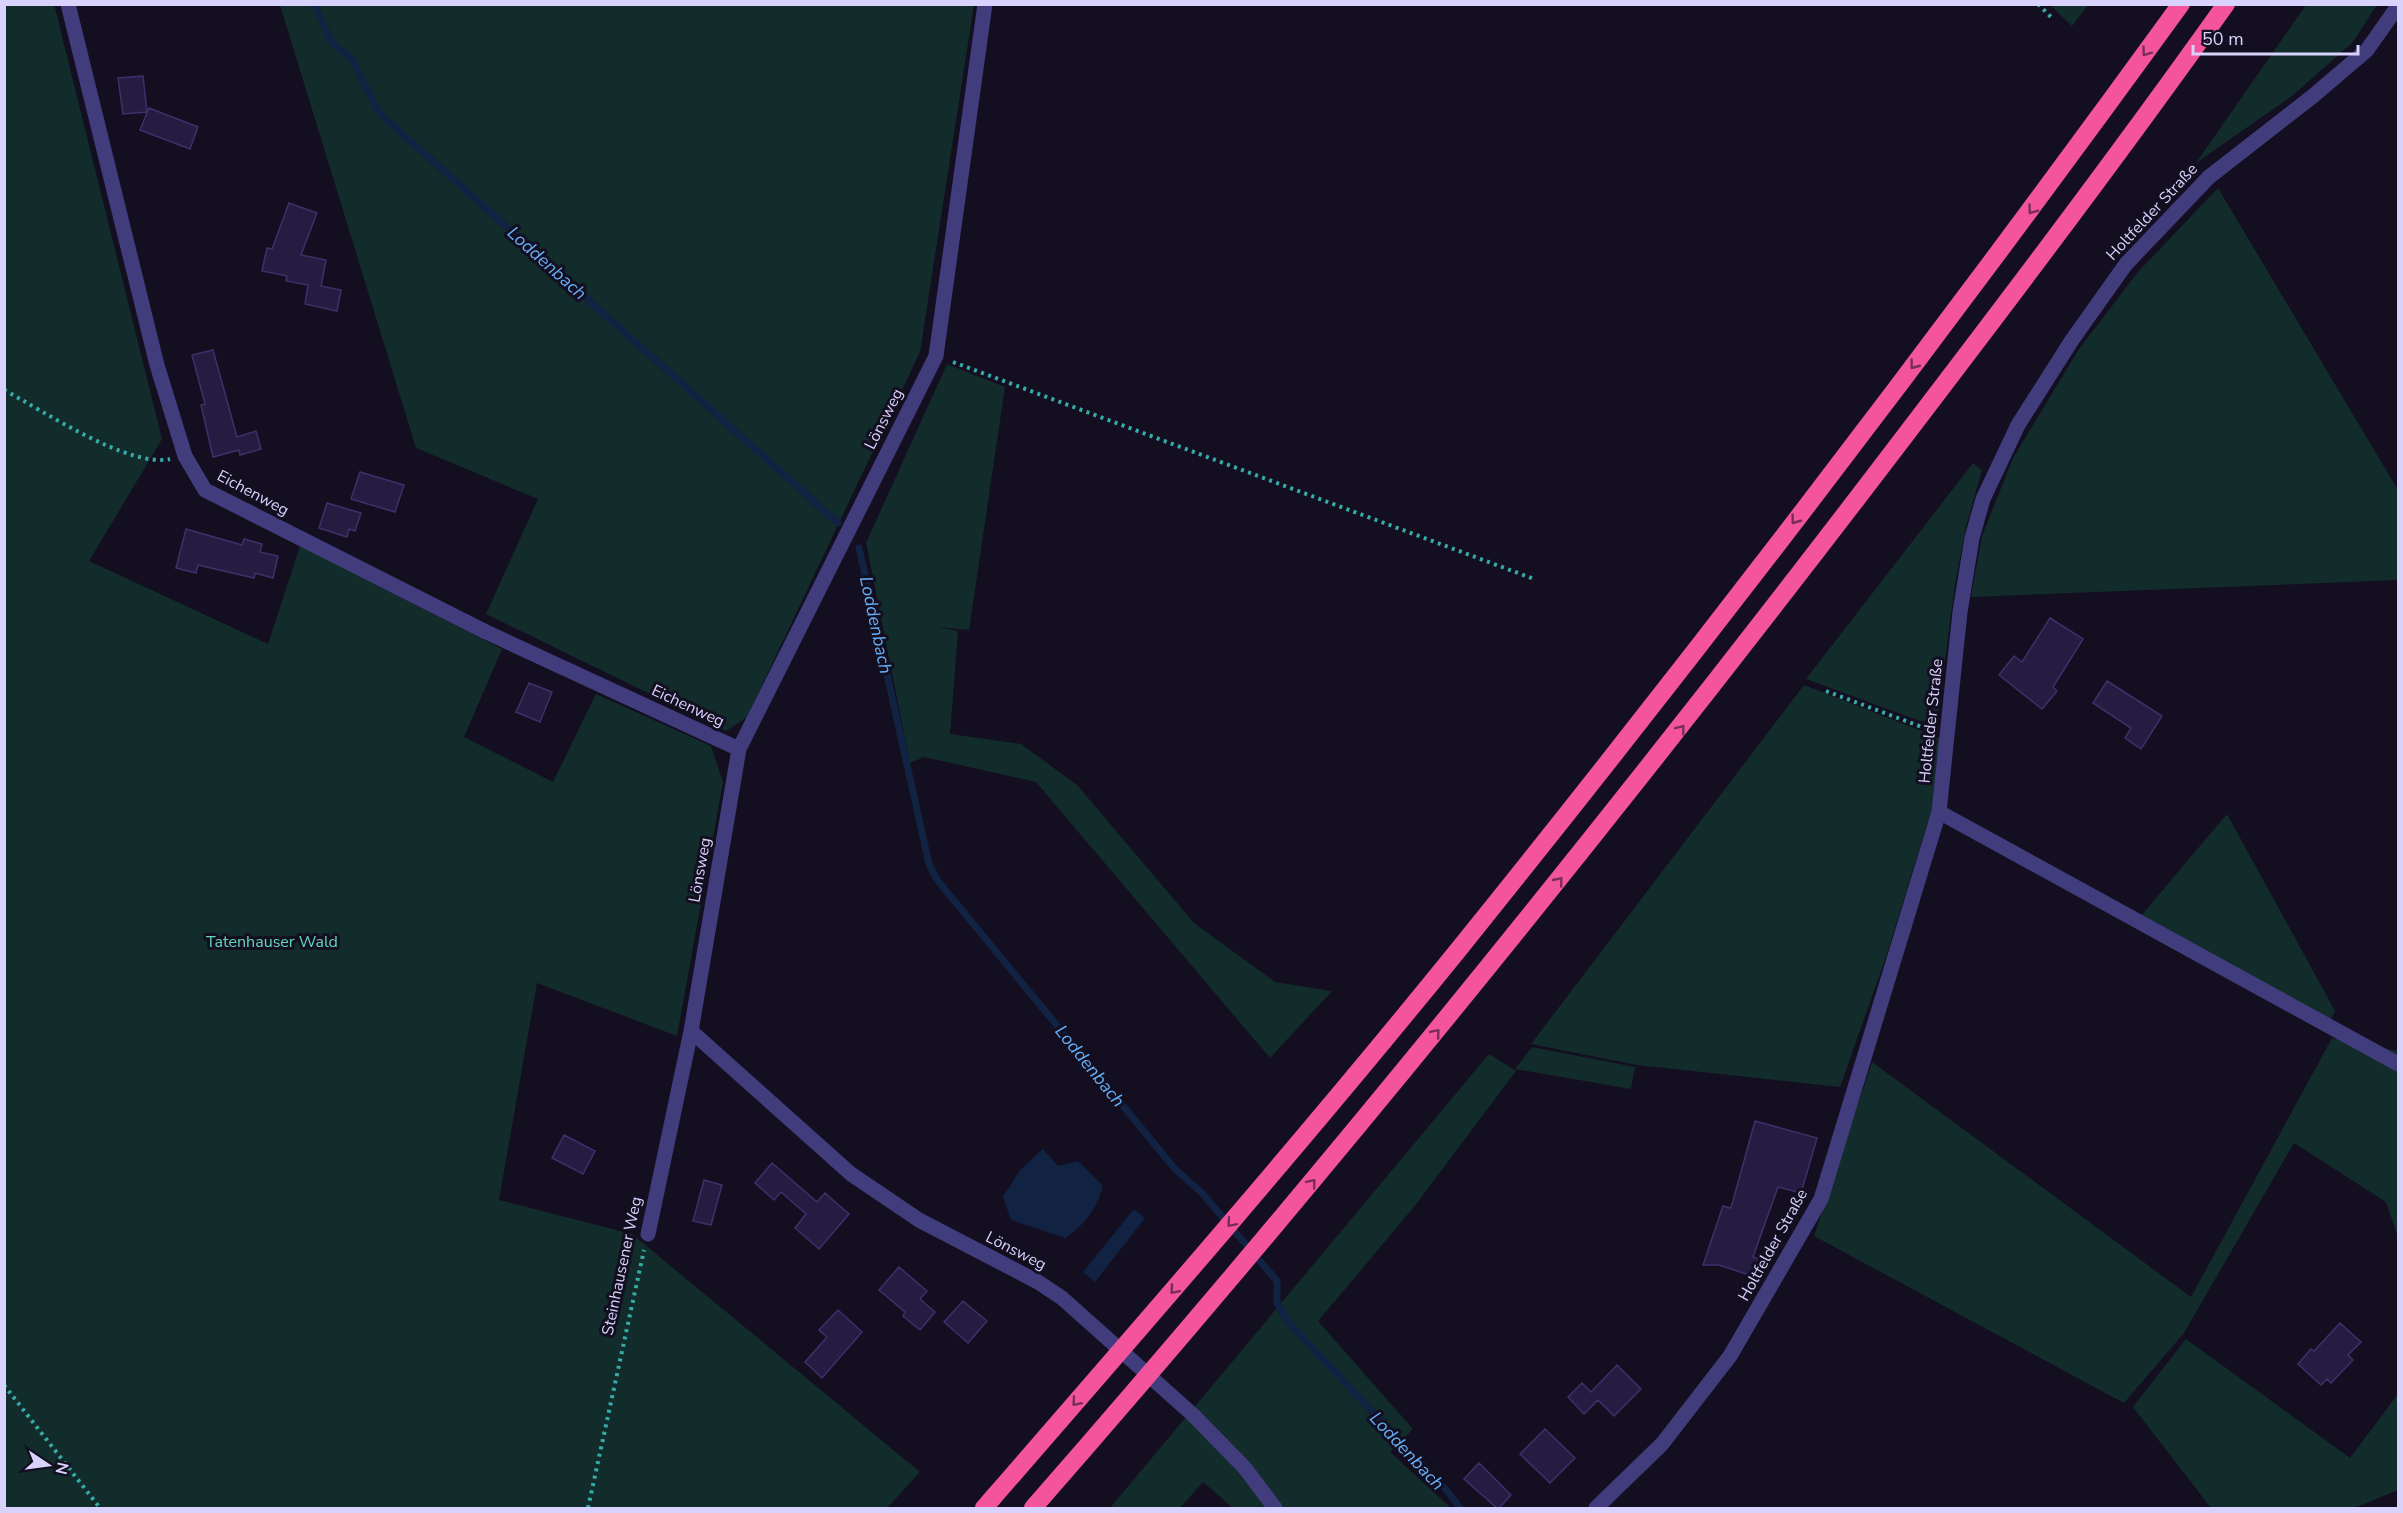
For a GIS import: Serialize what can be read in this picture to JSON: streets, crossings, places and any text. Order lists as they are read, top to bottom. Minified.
{"streets":{"street":["Holtfelder Straße","Lönsweg","Eichenweg","Steinhausener Weg"]},"crossings":[["Lönsweg","Eichenweg"],["Lönsweg","Steinhausener Weg"]],"water":["Loddenbach"],"parks":["Tatenhauser Wald"],"scale_bar":"50 m","north":"right"}
